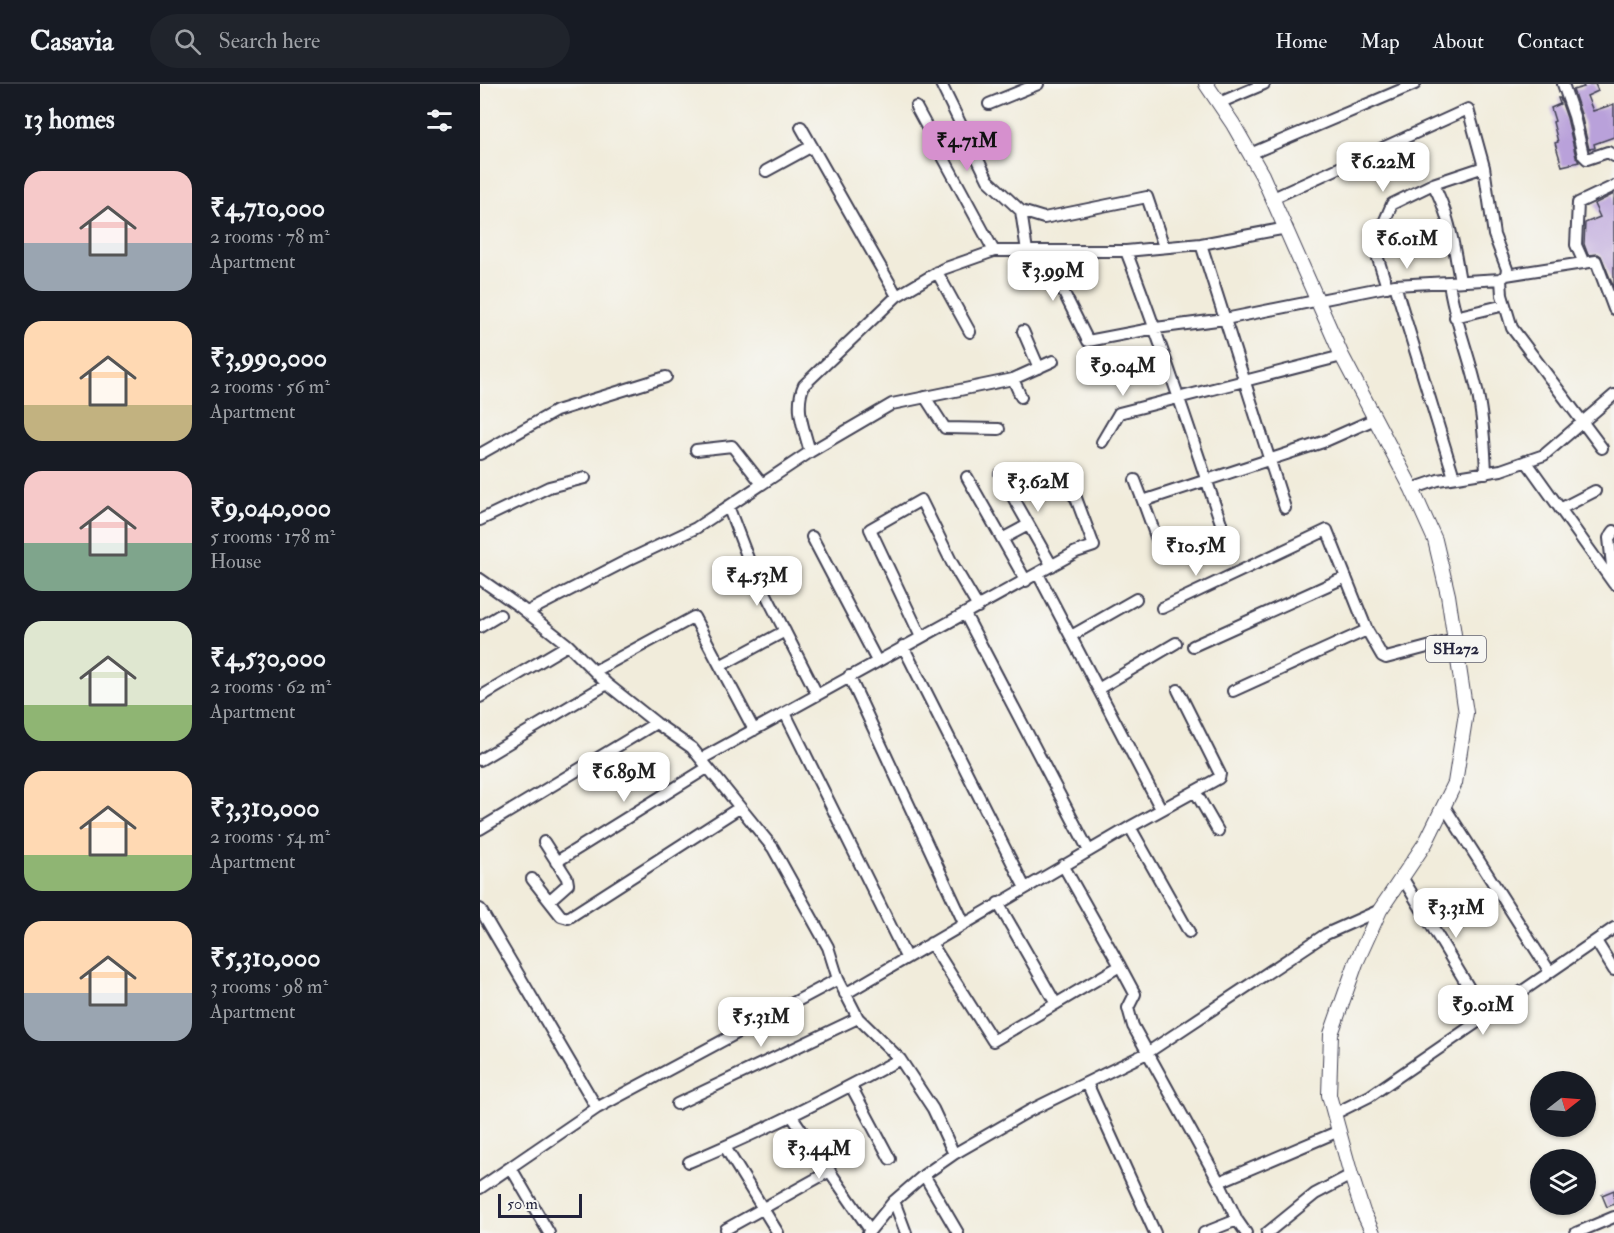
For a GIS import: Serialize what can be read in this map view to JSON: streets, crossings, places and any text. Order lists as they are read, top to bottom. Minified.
{"streets":{"main road":["SH272"]},"scale_bar":"50 m","north":"right","page":{"header":"Casavia","search":"Search here","nav":["Home","Map","About","Contact"],"heading":"13 homes","price":["₹4.71M","₹6.22M","₹6.01M","₹3.99M","₹9.04M","₹3.62M","₹10.5M","₹4.53M","₹6.89M","₹3.31M","₹9.01M","₹5.31M","₹3.44M"],"list":[{"name":"₹4,710,000","note":"2 rooms · 78 m² · Apartment"},{"name":"₹3,990,000","note":"2 rooms · 56 m² · Apartment"},{"name":"₹9,040,000","note":"5 rooms · 178 m² · House"},{"name":"₹4,530,000","note":"2 rooms · 62 m² · Apartment"},{"name":"₹3,310,000","note":"2 rooms · 54 m² · Apartment"},{"name":"₹5,310,000","note":"3 rooms · 98 m² · Apartment"}],"scale":"50 m"}}
